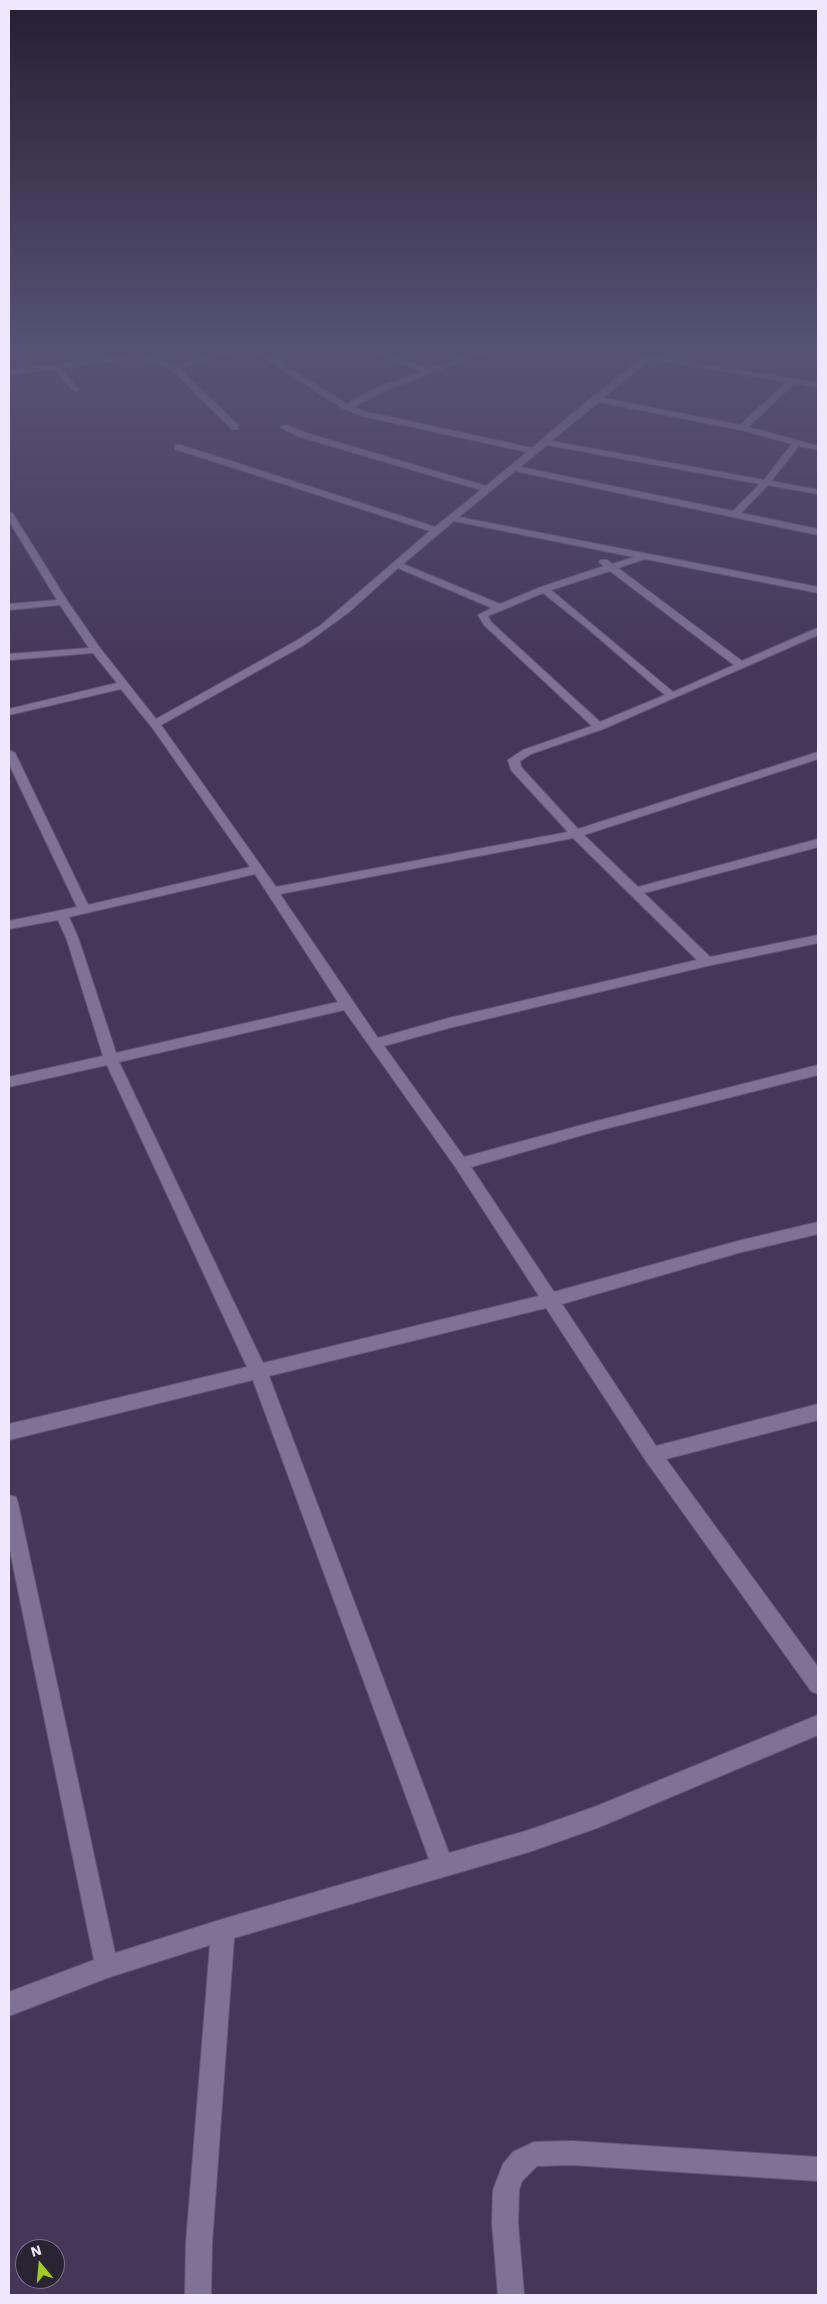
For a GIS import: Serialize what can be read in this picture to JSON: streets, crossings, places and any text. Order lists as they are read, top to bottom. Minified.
{"north":"top"}
